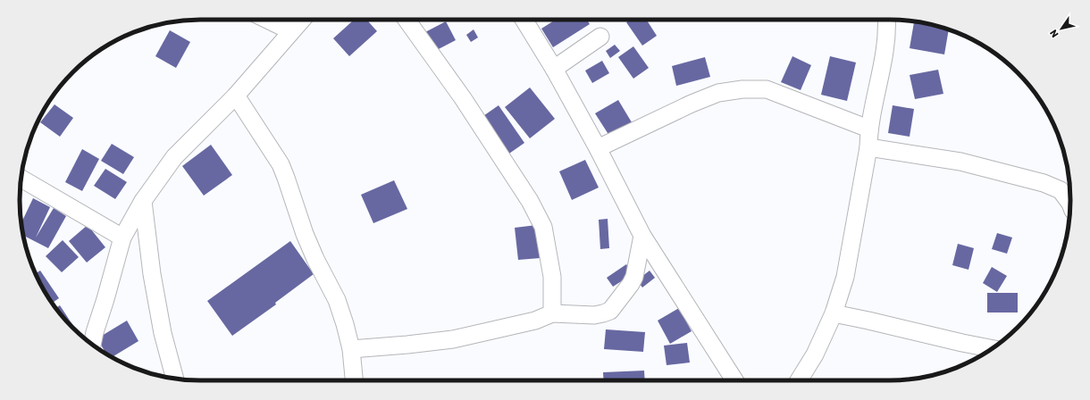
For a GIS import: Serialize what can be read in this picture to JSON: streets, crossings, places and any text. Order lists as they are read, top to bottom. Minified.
{"north":"bottom left"}
